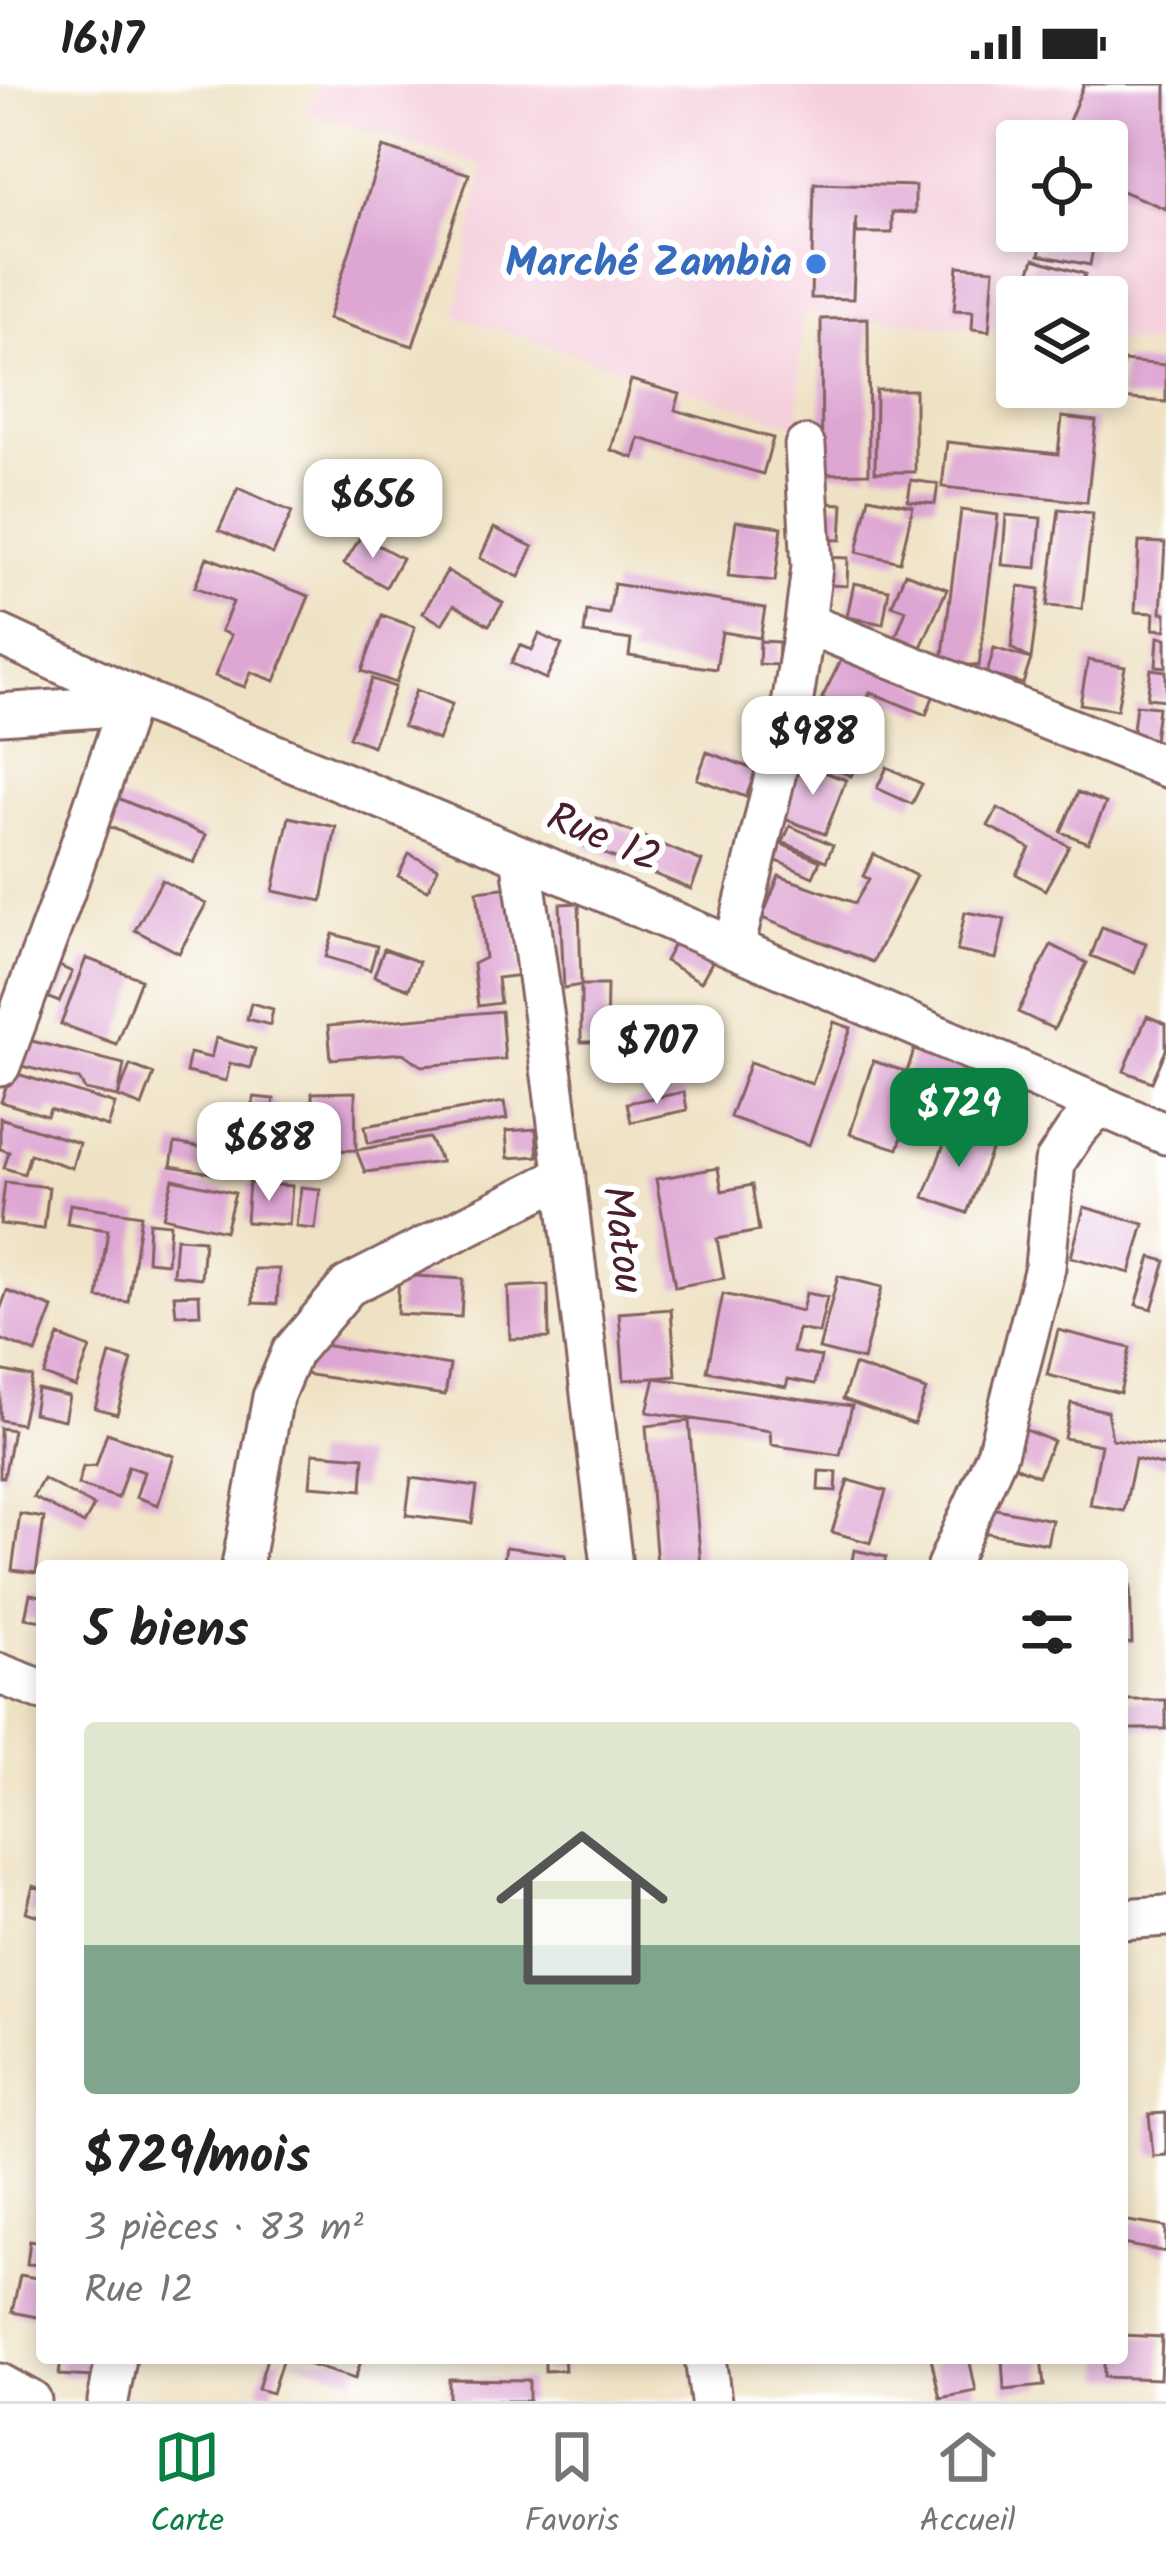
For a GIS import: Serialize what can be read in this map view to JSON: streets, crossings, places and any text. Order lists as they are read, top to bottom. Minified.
{"streets":{"street":["Rue 12","Matou"]},"crossings":[["Rue 12","Matou"]],"places":["Marché Zambia"],"page":{"status":"16:17","price":["$656","$988","$707","$729","$688"],"heading":"5 biens","list":[{"name":"$729/mois","note":"3 pièces · 83 m² · Rue 12"}],"tabs":["Carte","Favoris","Accueil"]}}
